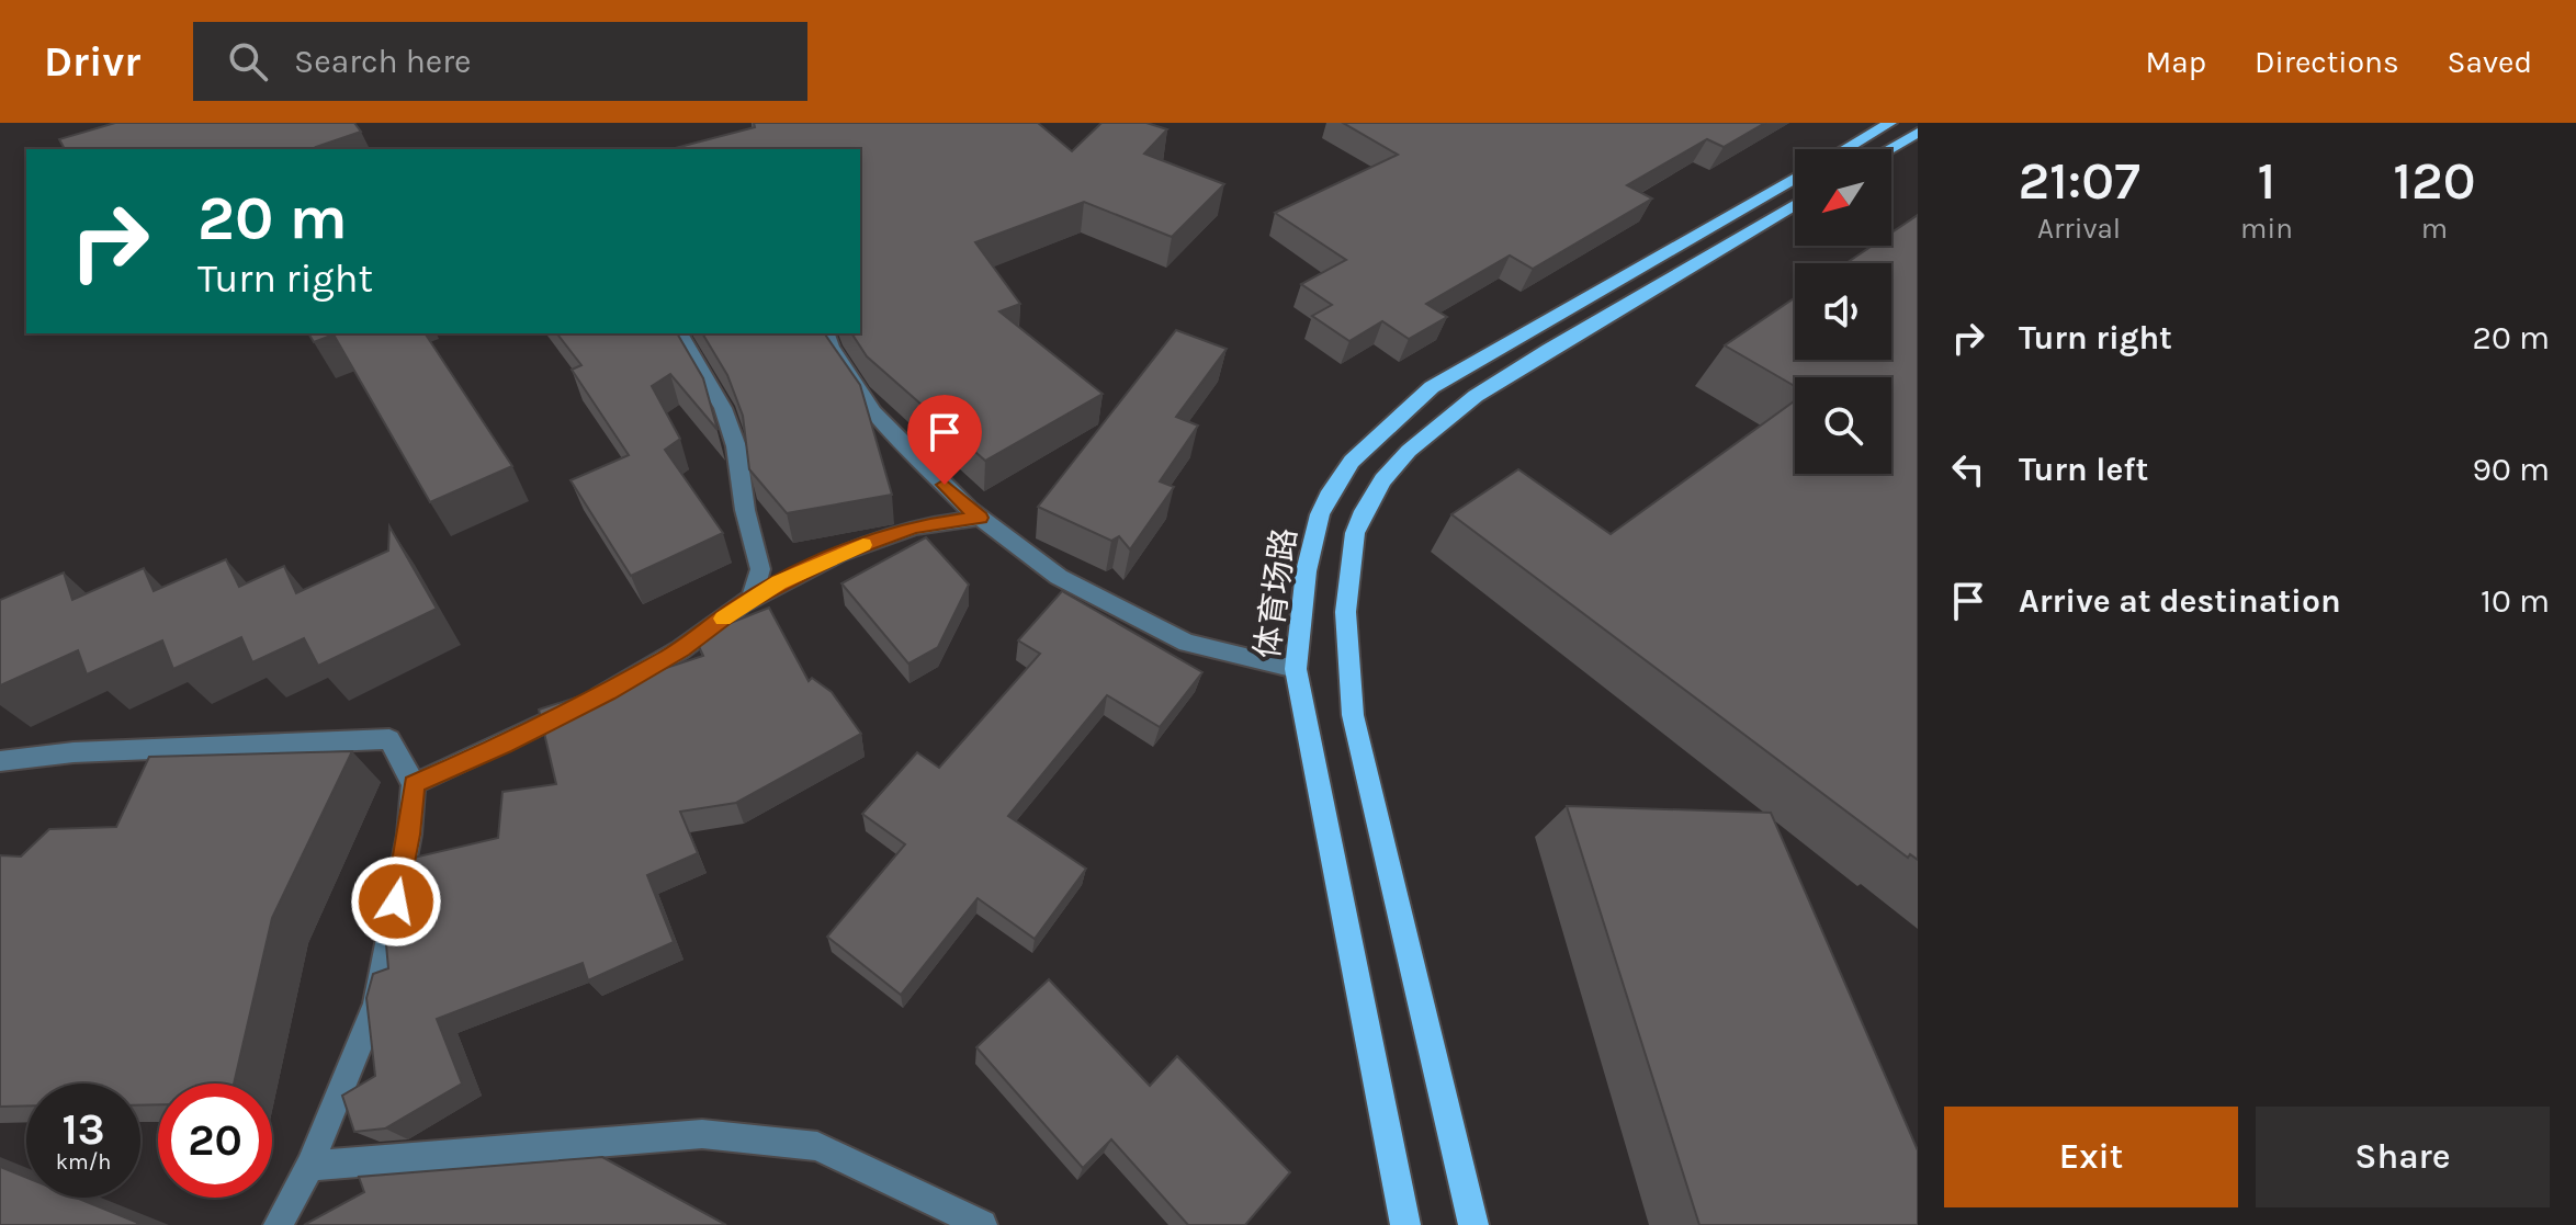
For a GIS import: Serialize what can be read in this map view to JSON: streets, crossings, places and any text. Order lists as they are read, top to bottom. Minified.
{"streets":{"main road":["体育场路"]},"north":"bottom left","page":{"header":"Drivr","search":"Search here","nav":["Map","Directions","Saved"],"eta":["21:07","Arrival","1","min","120","m"],"turn":["20 m","Turn right"],"list":[{"name":"Turn right","value":"20 m"},{"name":"Turn left","value":"90 m"},{"name":"Arrive at destination","value":"10 m"}],"speed":"13 km/h","limit":"20","buttons":["Exit","Share"]}}
